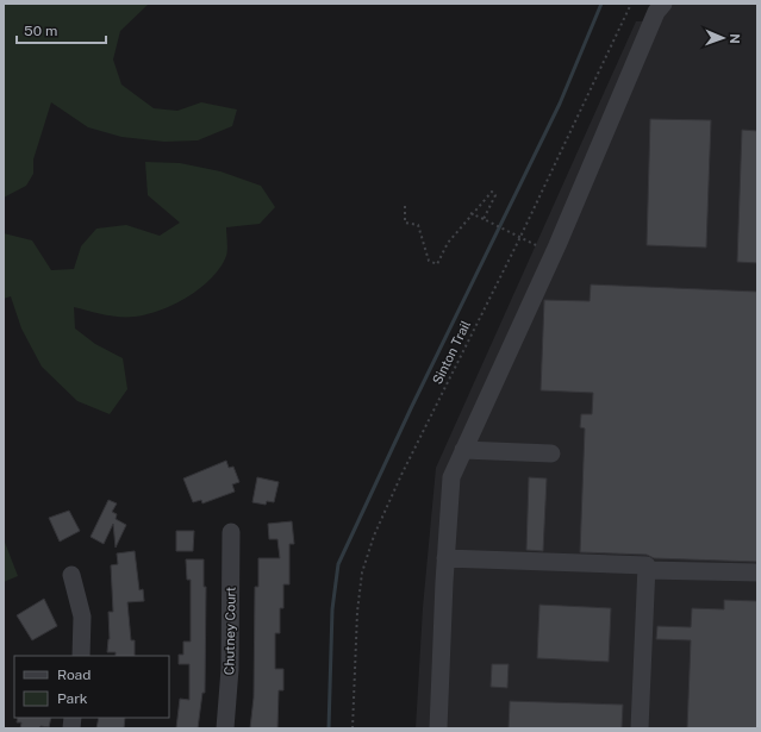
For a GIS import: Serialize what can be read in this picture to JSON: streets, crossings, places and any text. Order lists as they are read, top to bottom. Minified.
{"streets":{"street":["Chutney Court"],"path":["Sinton Trail"]},"legend":["Road","Park"],"scale_bar":"50 m","north":"right"}
